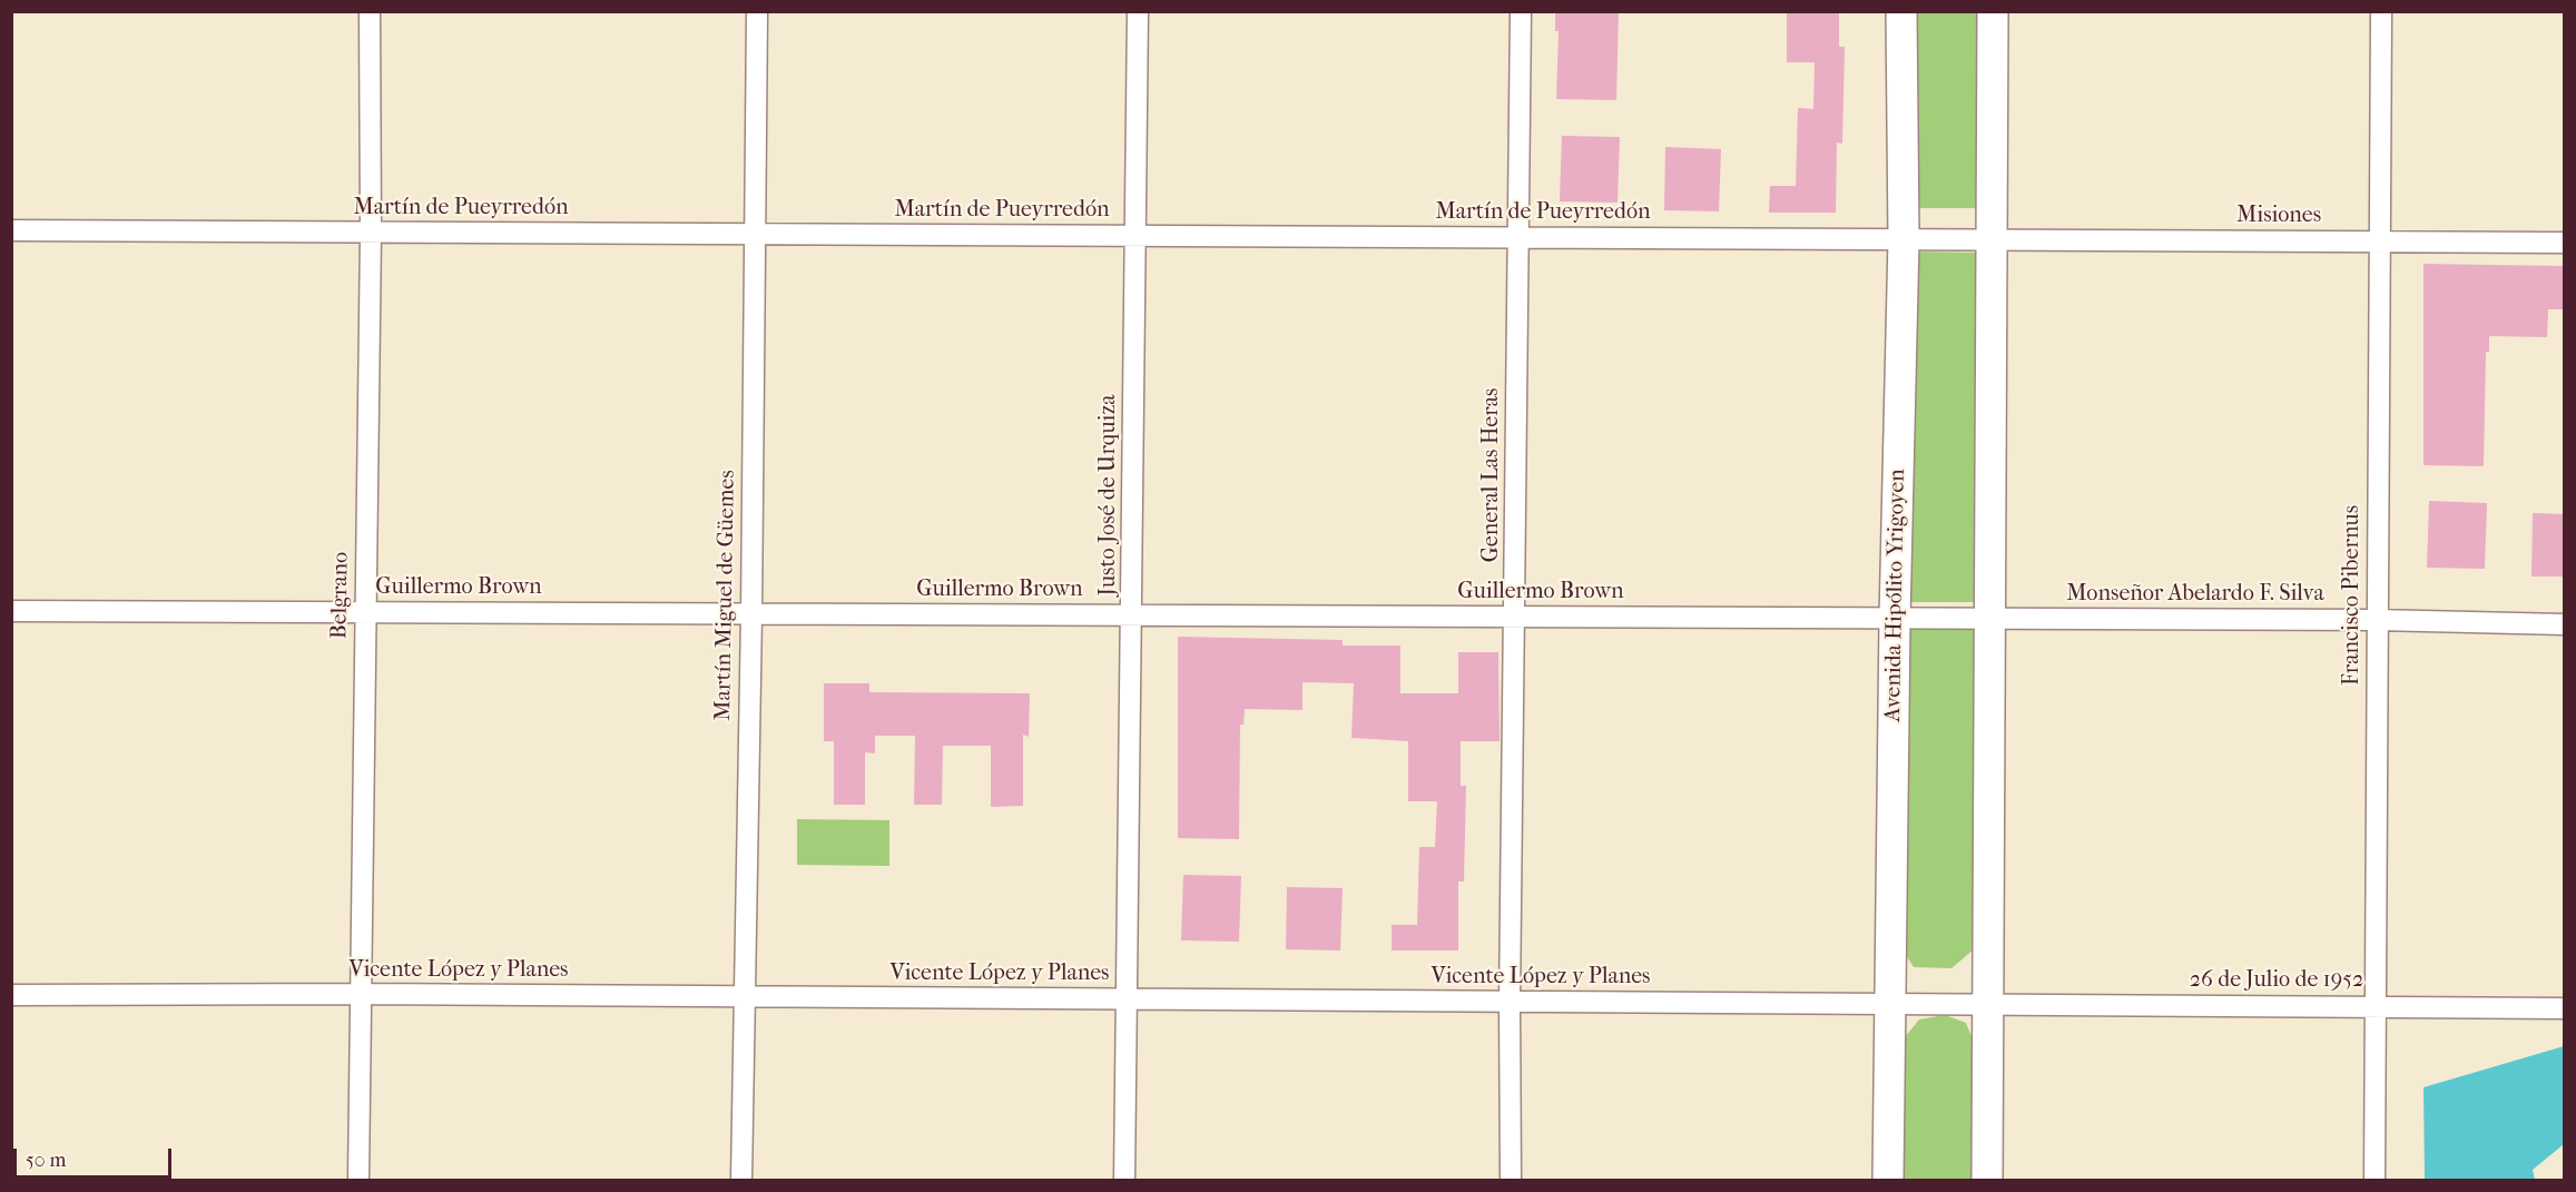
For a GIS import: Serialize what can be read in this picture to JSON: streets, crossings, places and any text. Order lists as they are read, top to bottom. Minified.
{"streets":{"main road":["Avenida Hipólito Yrigoyen"],"street":["Martín de Pueyrredón","Misiones","General Las Heras","Justo José de Urquiza","Guillermo Brown","Monseñor Abelardo F. Silva","Belgrano","Martín Miguel de Güemes","Francisco Pibernus","Vicente López y Planes","26 de Julio de 1952"]},"crossings":[["Martín de Pueyrredón","Misiones"],["Martín de Pueyrredón","General Las Heras"],["Martín de Pueyrredón","Justo José de Urquiza"],["Martín de Pueyrredón","Belgrano"],["Martín de Pueyrredón","Martín Miguel de Güemes"],["Martín de Pueyrredón","Avenida Hipólito Yrigoyen"],["Misiones","Francisco Pibernus"],["General Las Heras","Guillermo Brown"],["General Las Heras","Vicente López y Planes"],["Justo José de Urquiza","Guillermo Brown"],["Justo José de Urquiza","Vicente López y Planes"],["Guillermo Brown","Monseñor Abelardo F. Silva"],["Guillermo Brown","Belgrano"],["Guillermo Brown","Martín Miguel de Güemes"],["Guillermo Brown","Avenida Hipólito Yrigoyen"],["Monseñor Abelardo F. Silva","Francisco Pibernus"],["Belgrano","Vicente López y Planes"],["Martín Miguel de Güemes","Vicente López y Planes"],["Avenida Hipólito Yrigoyen","Vicente López y Planes"],["Francisco Pibernus","26 de Julio de 1952"],["Vicente López y Planes","26 de Julio de 1952"]],"scale_bar":"50 m"}
